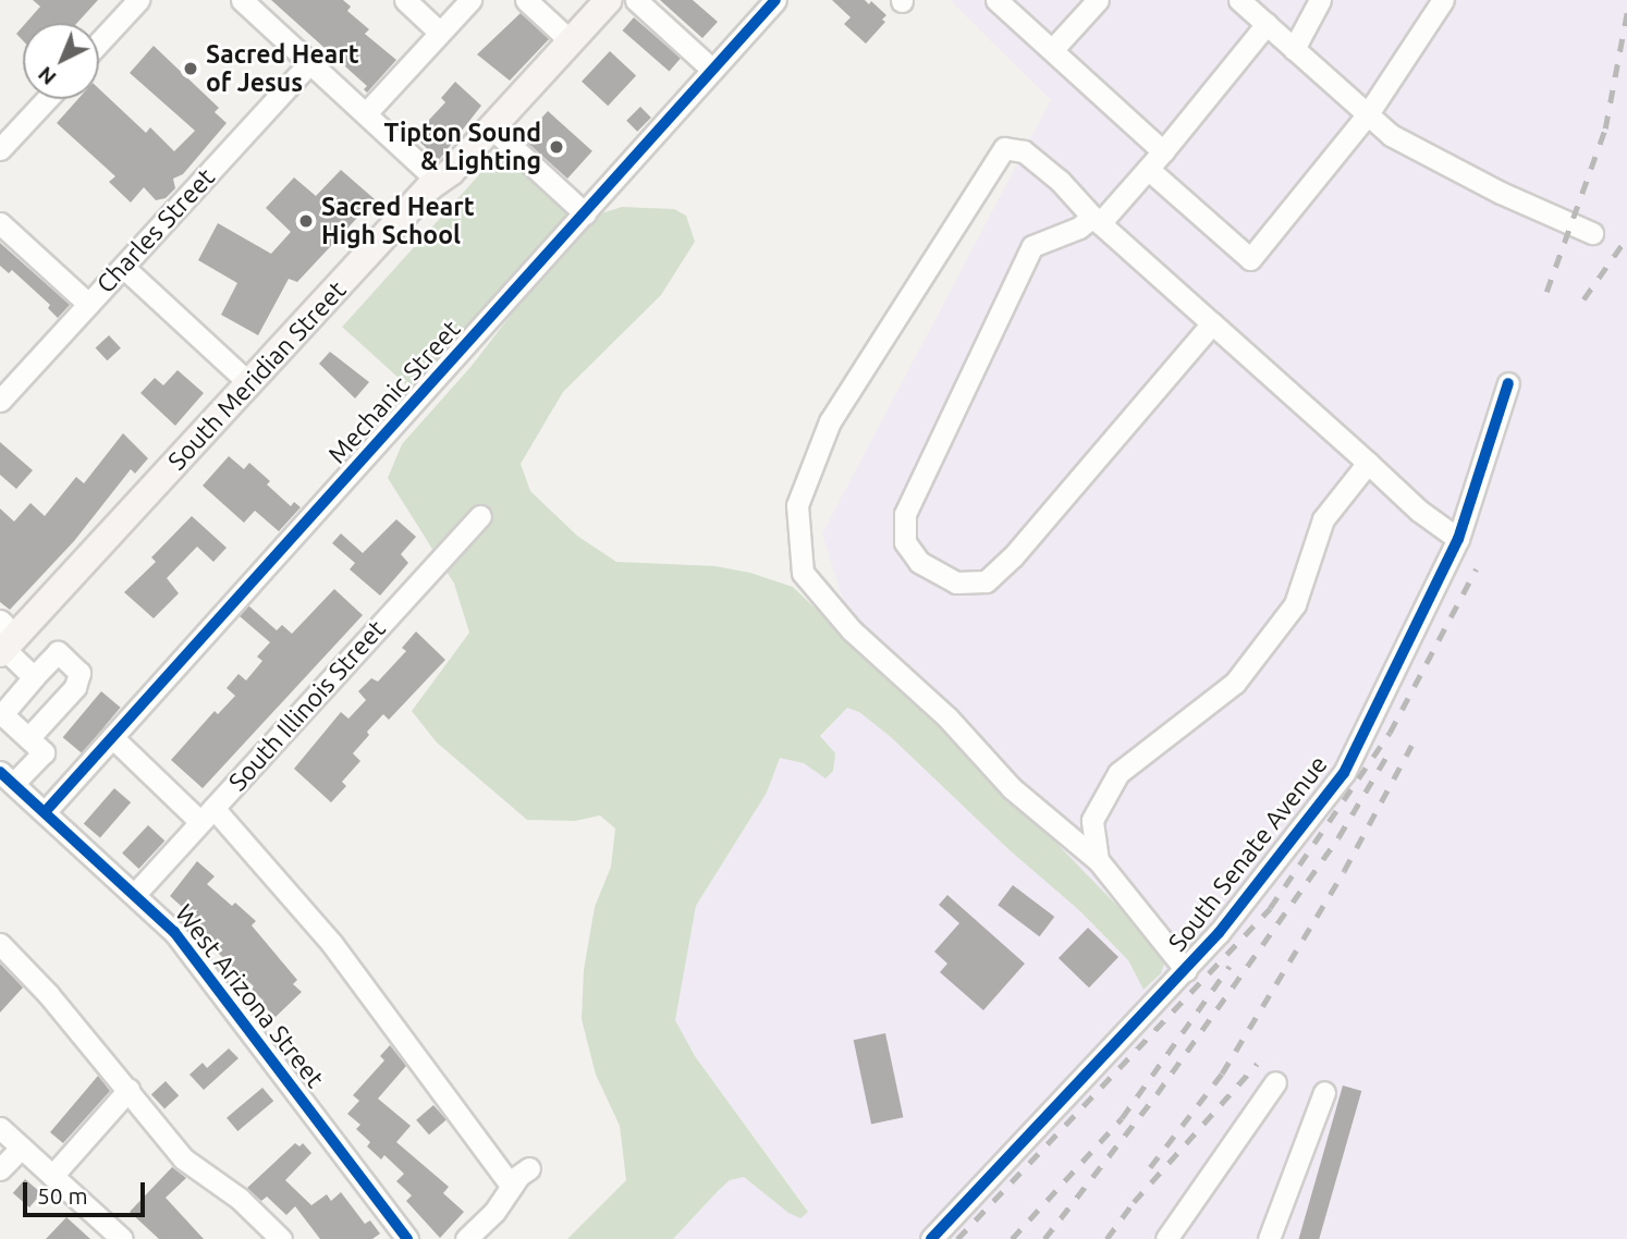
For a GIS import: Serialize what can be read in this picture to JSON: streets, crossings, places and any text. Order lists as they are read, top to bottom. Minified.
{"streets":{"main road":["South Meridian Street"],"street":["Charles Street","Mechanic Street","South Illinois Street","South Senate Avenue","West Arizona Street"]},"crossings":[["Mechanic Street","West Arizona Street"],["South Illinois Street","West Arizona Street"]],"places":["Sacred Heart of Jesus","Tipton Sound & Lighting","Sacred Heart High School"],"scale_bar":"50 m","north":"bottom left"}
